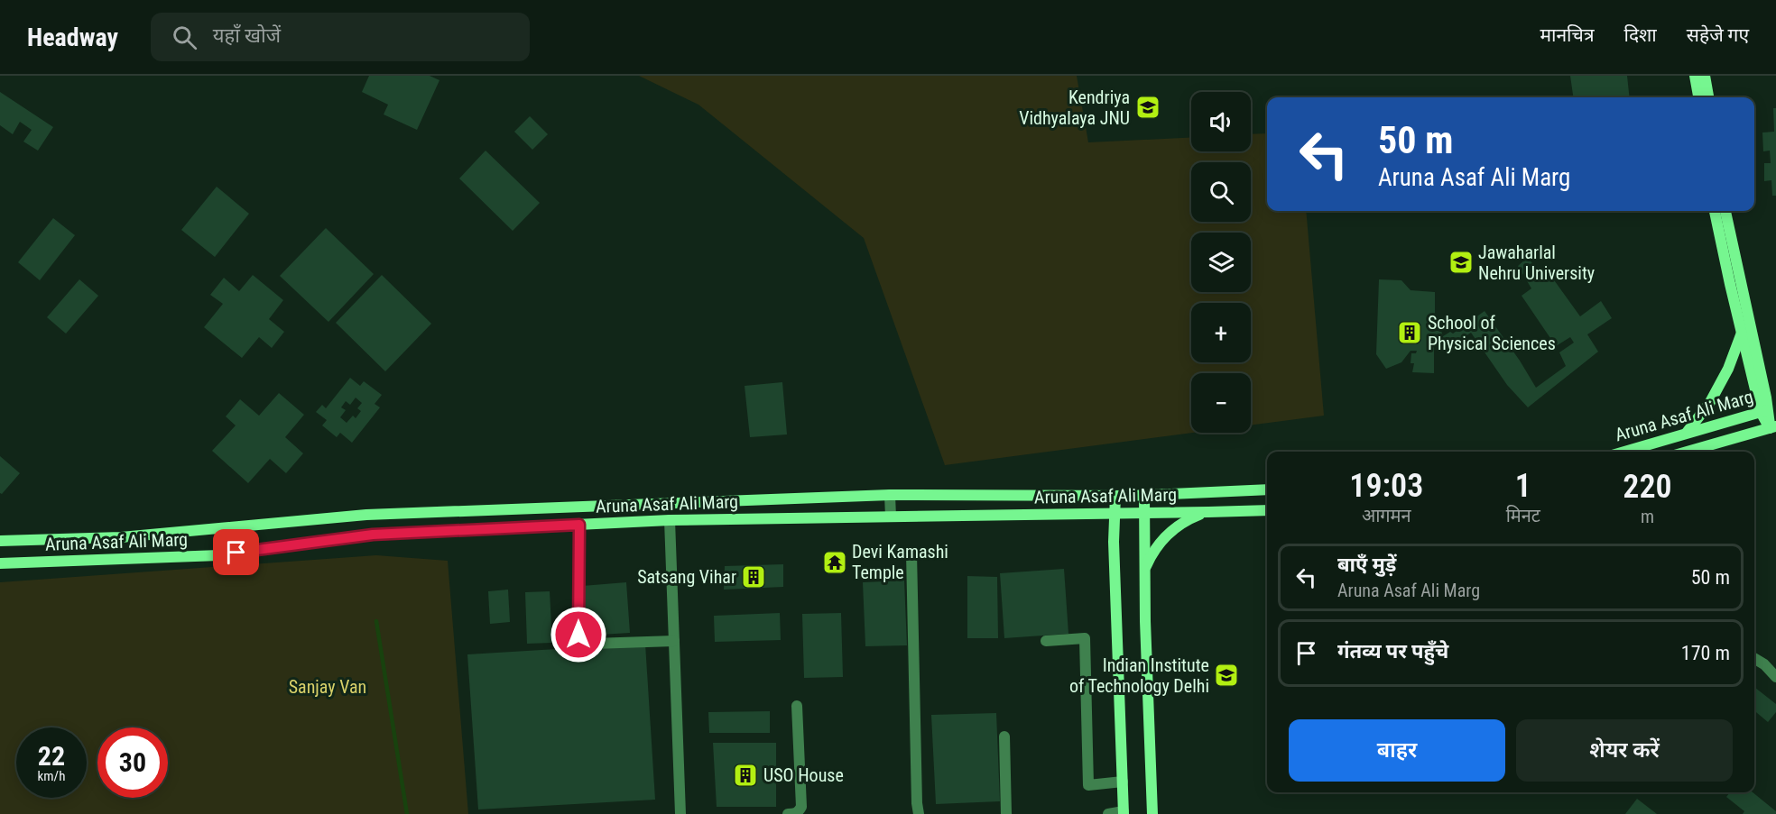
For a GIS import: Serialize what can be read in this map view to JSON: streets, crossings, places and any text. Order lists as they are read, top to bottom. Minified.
{"streets":{"main road":["Aruna Asaf Ali Marg"]},"parks":["Sanjay Van"],"places":{"school or university":["Kendriya Vidhyalaya JNU","Jawaharlal Nehru University","Indian Institute of Technology Delhi"],"building":["School of Physical Sciences","Satsang Vihar","USO House"],"temple":["Devi Kamashi Temple"]},"page":{"header":"Headway","search":"यहाँ खोजें","nav":["मानचित्र","दिशा","सहेजे गए"],"map_buttons":["+","−"],"turn":["50 m","Aruna Asaf Ali Marg"],"eta":["19:03","आगमन","1","मिनट","220","m"],"list":[{"name":"बाएँ मुड़ें","note":"Aruna Asaf Ali Marg","value":"50 m"},{"name":"गंतव्य पर पहुँचे","value":"170 m"}],"buttons":["बाहर","शेयर करें"],"speed":"22 km/h","limit":"30"}}
